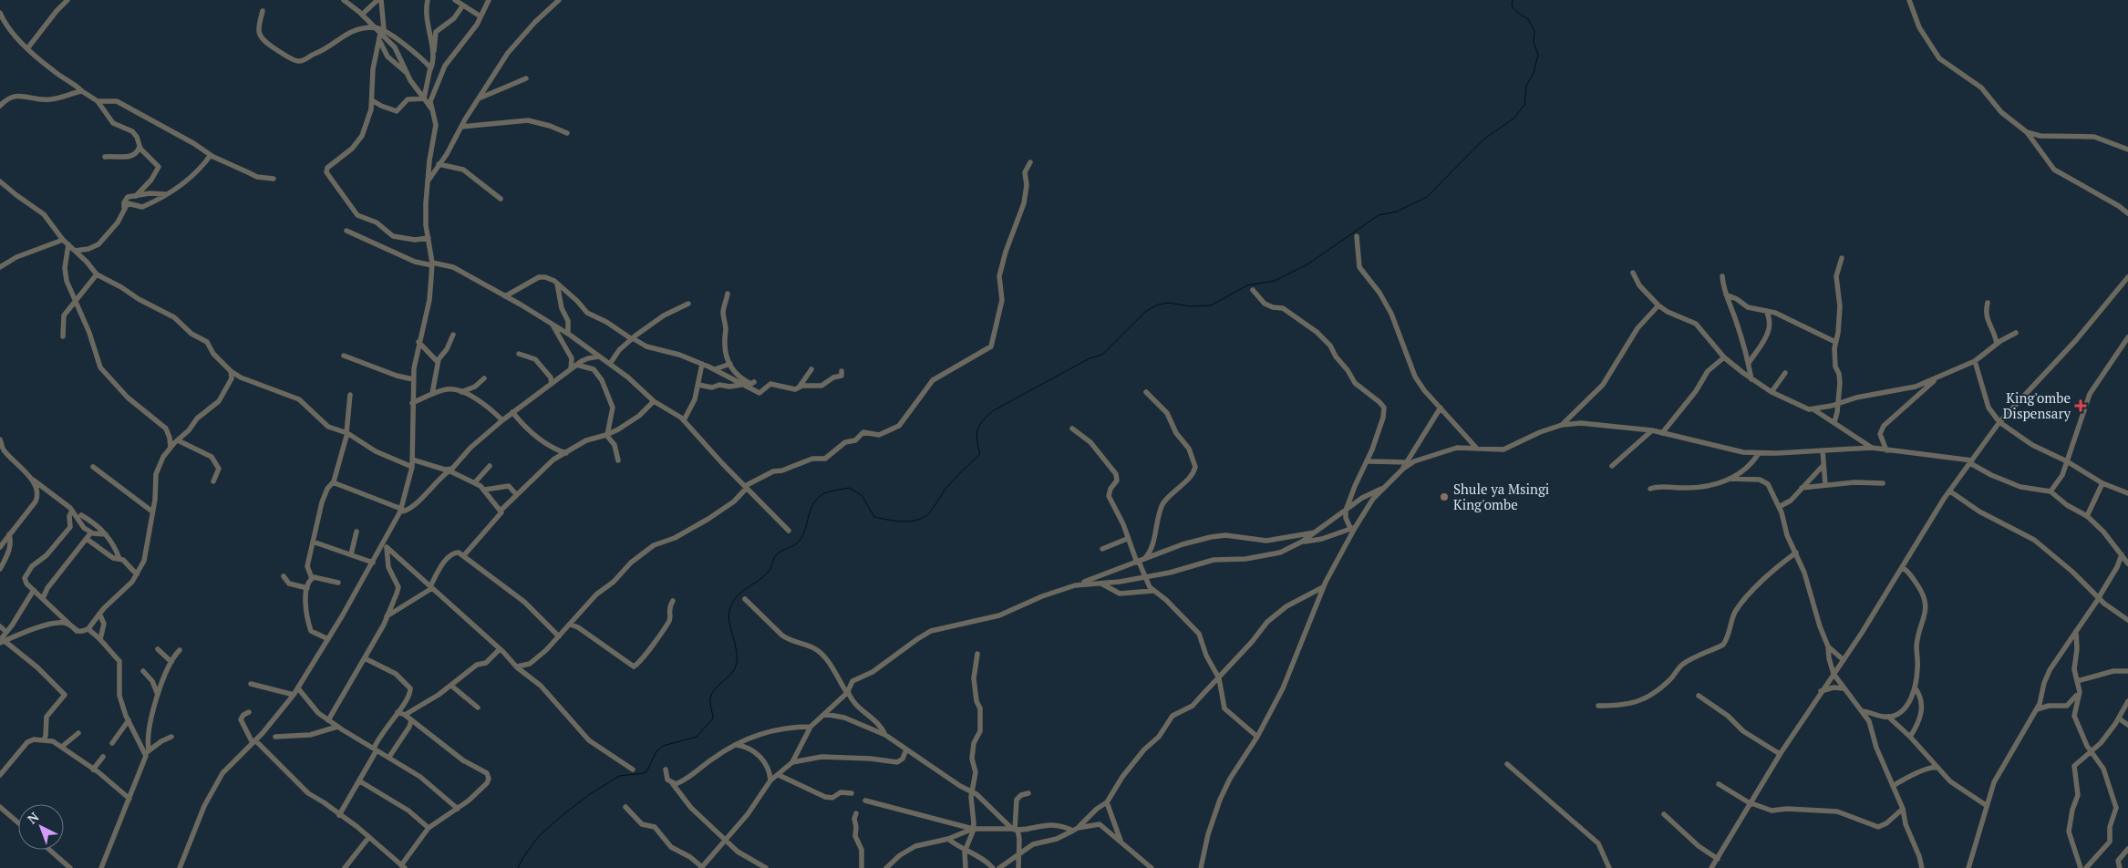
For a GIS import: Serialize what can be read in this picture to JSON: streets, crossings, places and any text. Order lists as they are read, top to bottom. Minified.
{"places":{"health":["King'ombe Dispensary"],"other":["Shule ya Msingi King'ombe"]},"north":"top left"}
